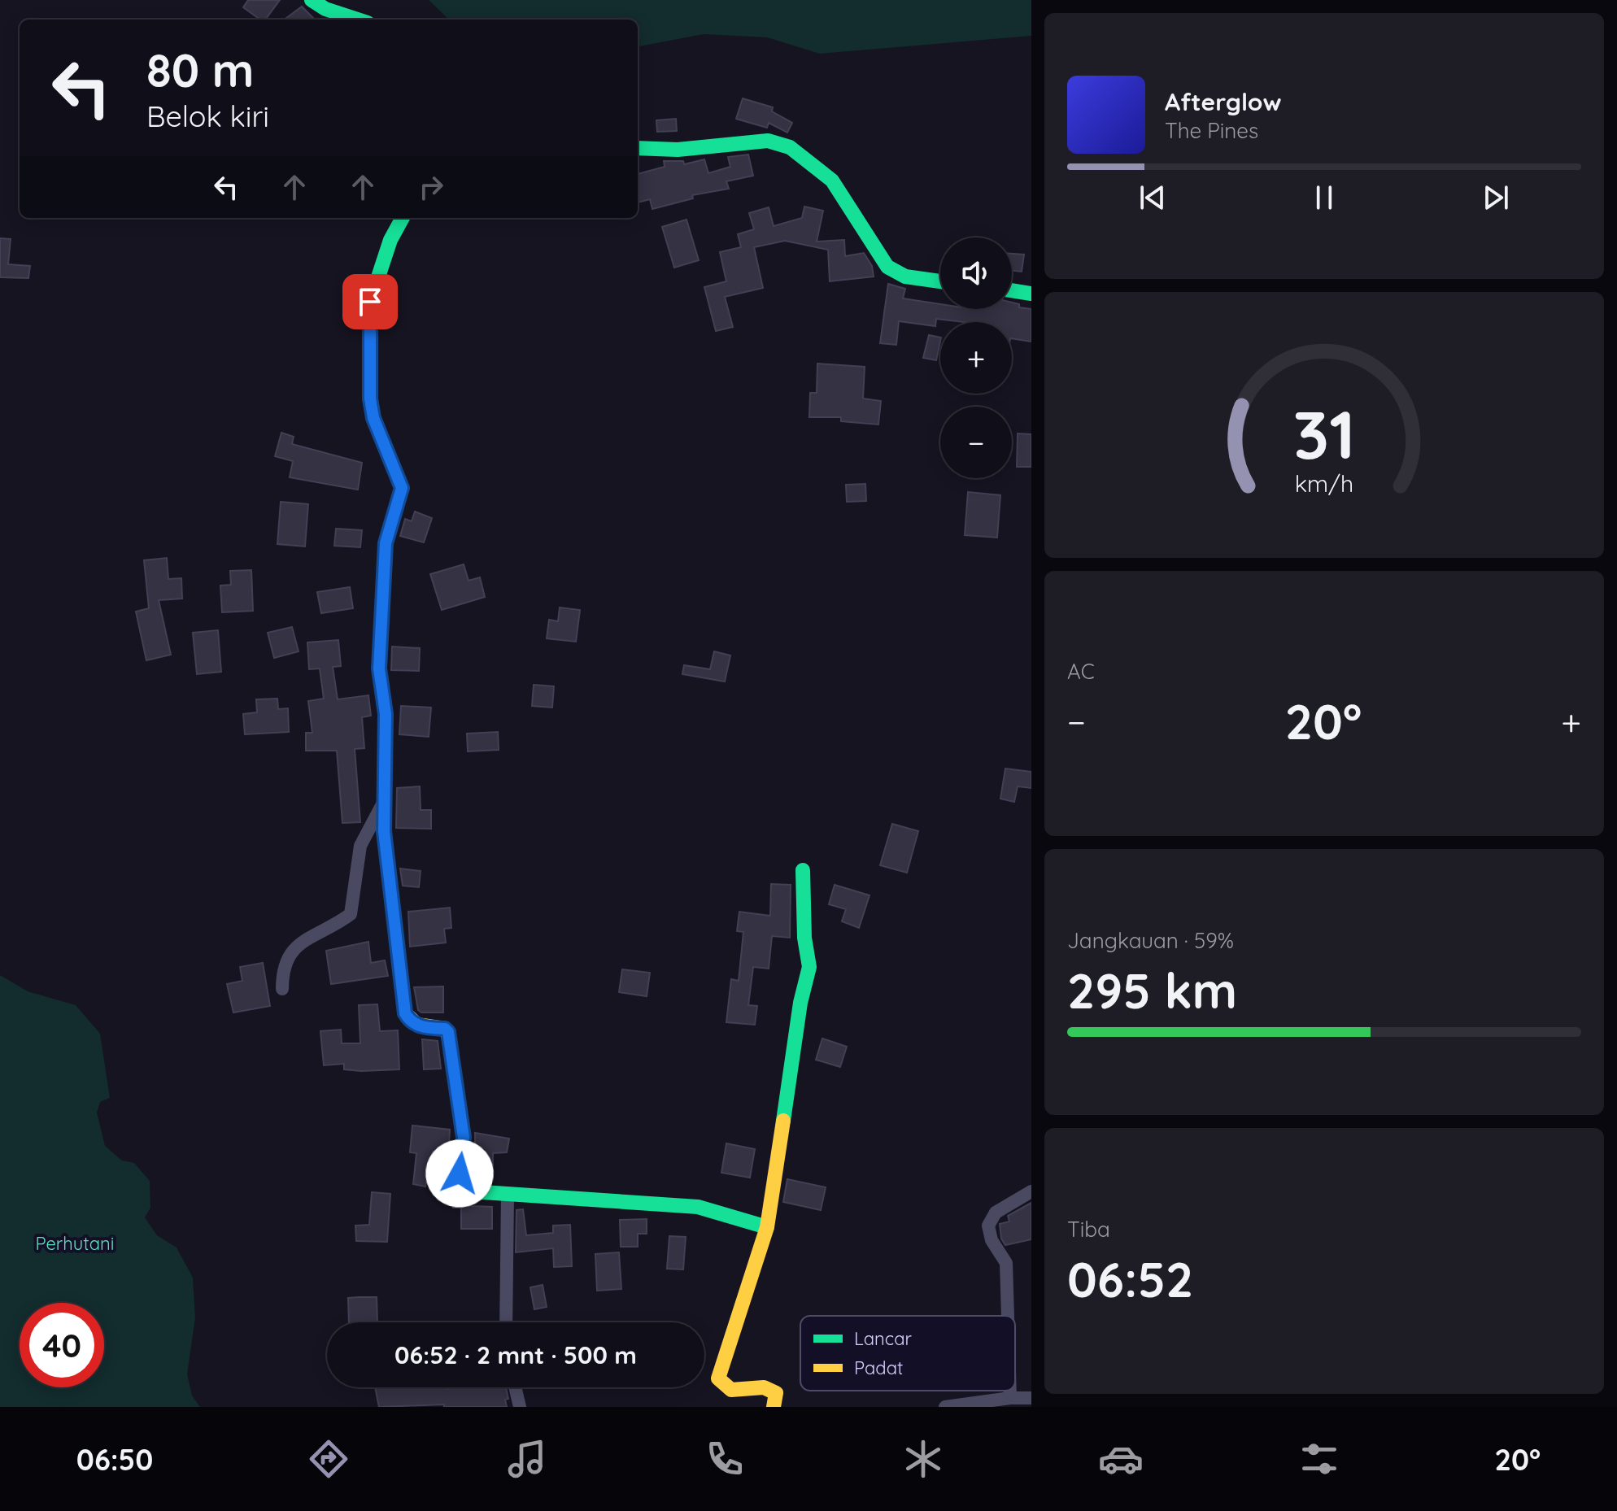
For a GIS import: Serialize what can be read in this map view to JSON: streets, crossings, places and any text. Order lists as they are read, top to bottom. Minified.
{"parks":["Perhutani"],"legend":["Lancar","Padat"],"page":{"turn":["80 m","Belok kiri"],"song":["Afterglow","The Pines"],"map_buttons":["+","−"],"tile":["AC",["Jangkauan · 59%","295 km"],["Tiba","06:52"]],"heat":["−","20°","+"],"limit":"40","trip":"06:52 · 2 mnt · 500 m","tabs":["06:50","20°"],"gauge":["31","km/h"]}}
